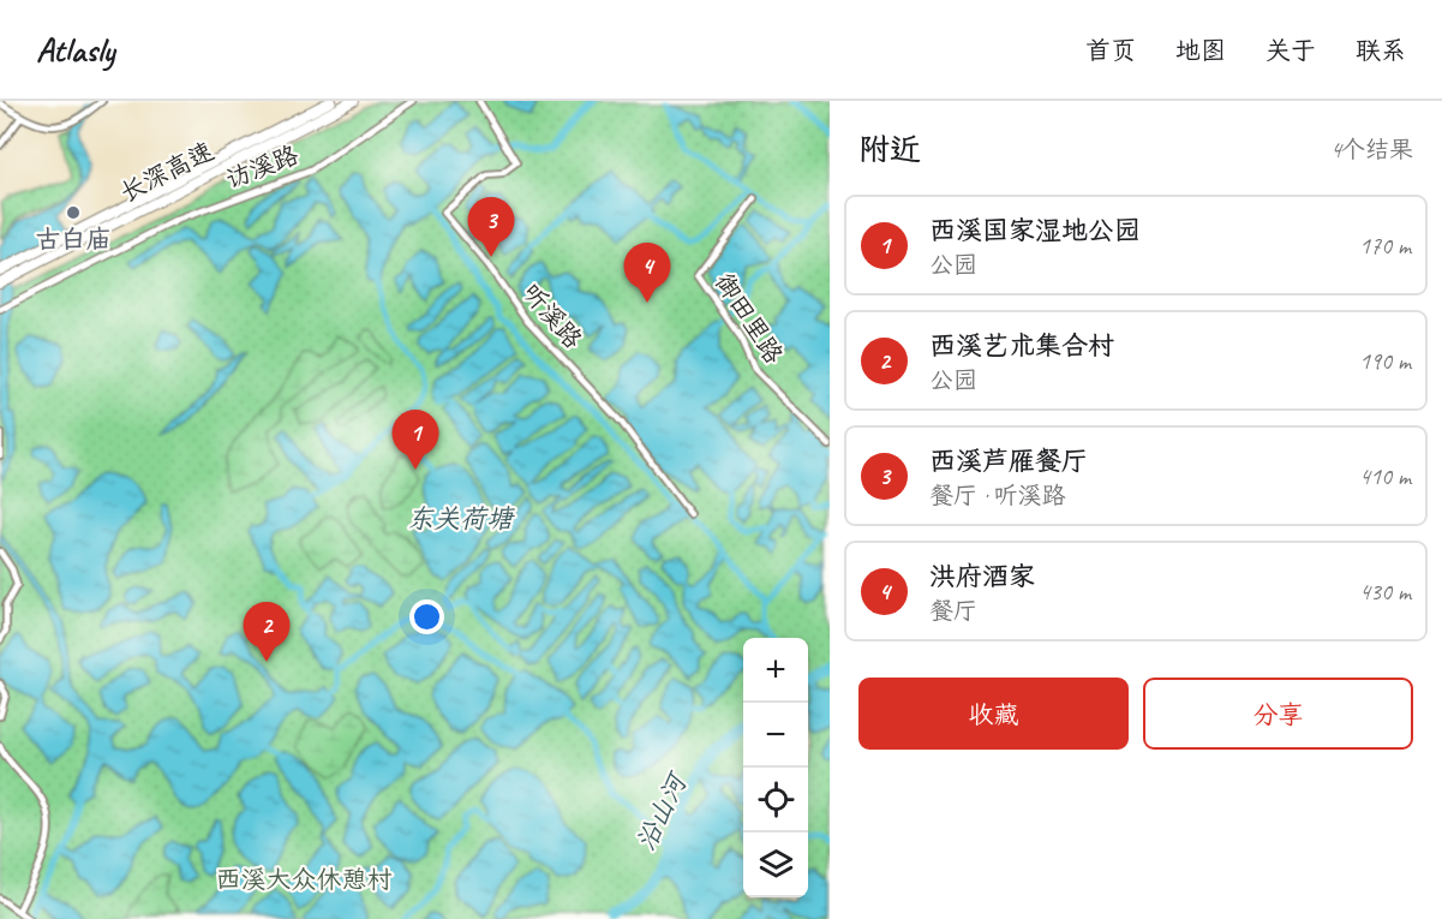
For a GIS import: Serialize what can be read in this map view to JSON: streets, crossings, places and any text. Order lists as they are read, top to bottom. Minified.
{"streets":{"highway":["长深高速"],"street":["访溪路","听溪路","御田里路"]},"water":["东关荷塘","沿山河"],"parks":["西溪大众休憩村"],"places":["古白庙"],"page":{"header":"Atlasly","nav":["首页","地图","关于","联系"],"heading":["附近","4个结果"],"list":[{"mark":"1","name":"西溪国家湿地公园","note":"公园","value":"170 m"},{"mark":"2","name":"西溪艺术集合村","note":"公园","value":"190 m"},{"mark":"3","name":"西溪芦雁餐厅","note":"餐厅 · 听溪路","value":"410 m"},{"mark":"4","name":"洪府酒家","note":"餐厅","value":"430 m"}],"pins":["3","4","1","2"],"map_buttons":["+","−"],"buttons":["收藏","分享"]}}
